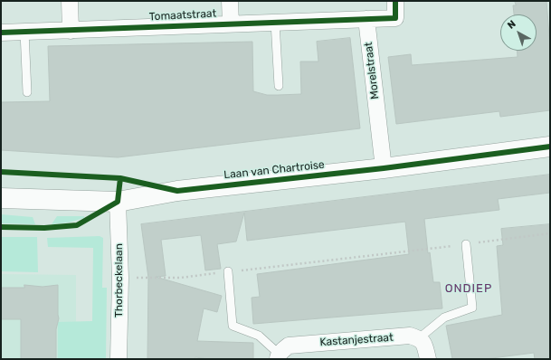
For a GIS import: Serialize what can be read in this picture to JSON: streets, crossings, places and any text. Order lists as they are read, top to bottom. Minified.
{"streets":{"street":["Tomaatstraat","Morelstraat","Laan van Chartroise","Thorbeckelaan","Kastanjestraat"]},"crossings":[["Tomaatstraat","Morelstraat"],["Morelstraat","Laan van Chartroise"],["Laan van Chartroise","Thorbeckelaan"]],"districts":["ONDIEP"],"north":"top left"}
